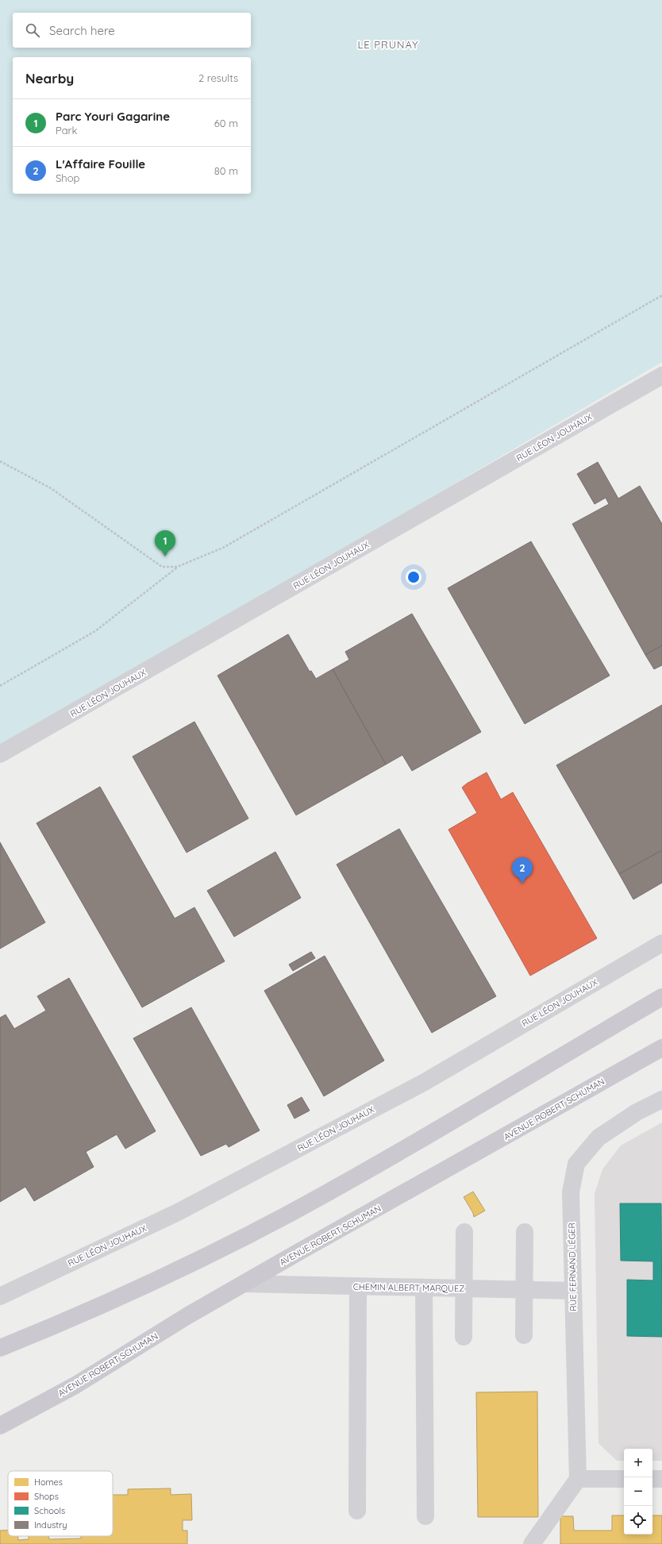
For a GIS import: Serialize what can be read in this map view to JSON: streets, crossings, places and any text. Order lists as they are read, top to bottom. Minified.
{"streets":{"main road":["AVENUE ROBERT SCHUMAN"],"street":["RUE LÉON JOUHAUX","RUE FERNAND LÉGER","CHEMIN ALBERT MARQUEZ"]},"crossings":[["AVENUE ROBERT SCHUMAN","CHEMIN ALBERT MARQUEZ"],["RUE FERNAND LÉGER","CHEMIN ALBERT MARQUEZ"]],"districts":["LE PRUNAY"],"legend":["Homes","Shops","Schools","Industry"],"page":{"search":"Search here","heading":["Nearby","2 results"],"list":[{"mark":"1","name":"Parc Youri Gagarine","note":"Park","value":"60 m"},{"mark":"2","name":"L'Affaire Fouille","note":"Shop","value":"80 m"}],"pins":["1","2"],"map_buttons":["+","−"]}}
